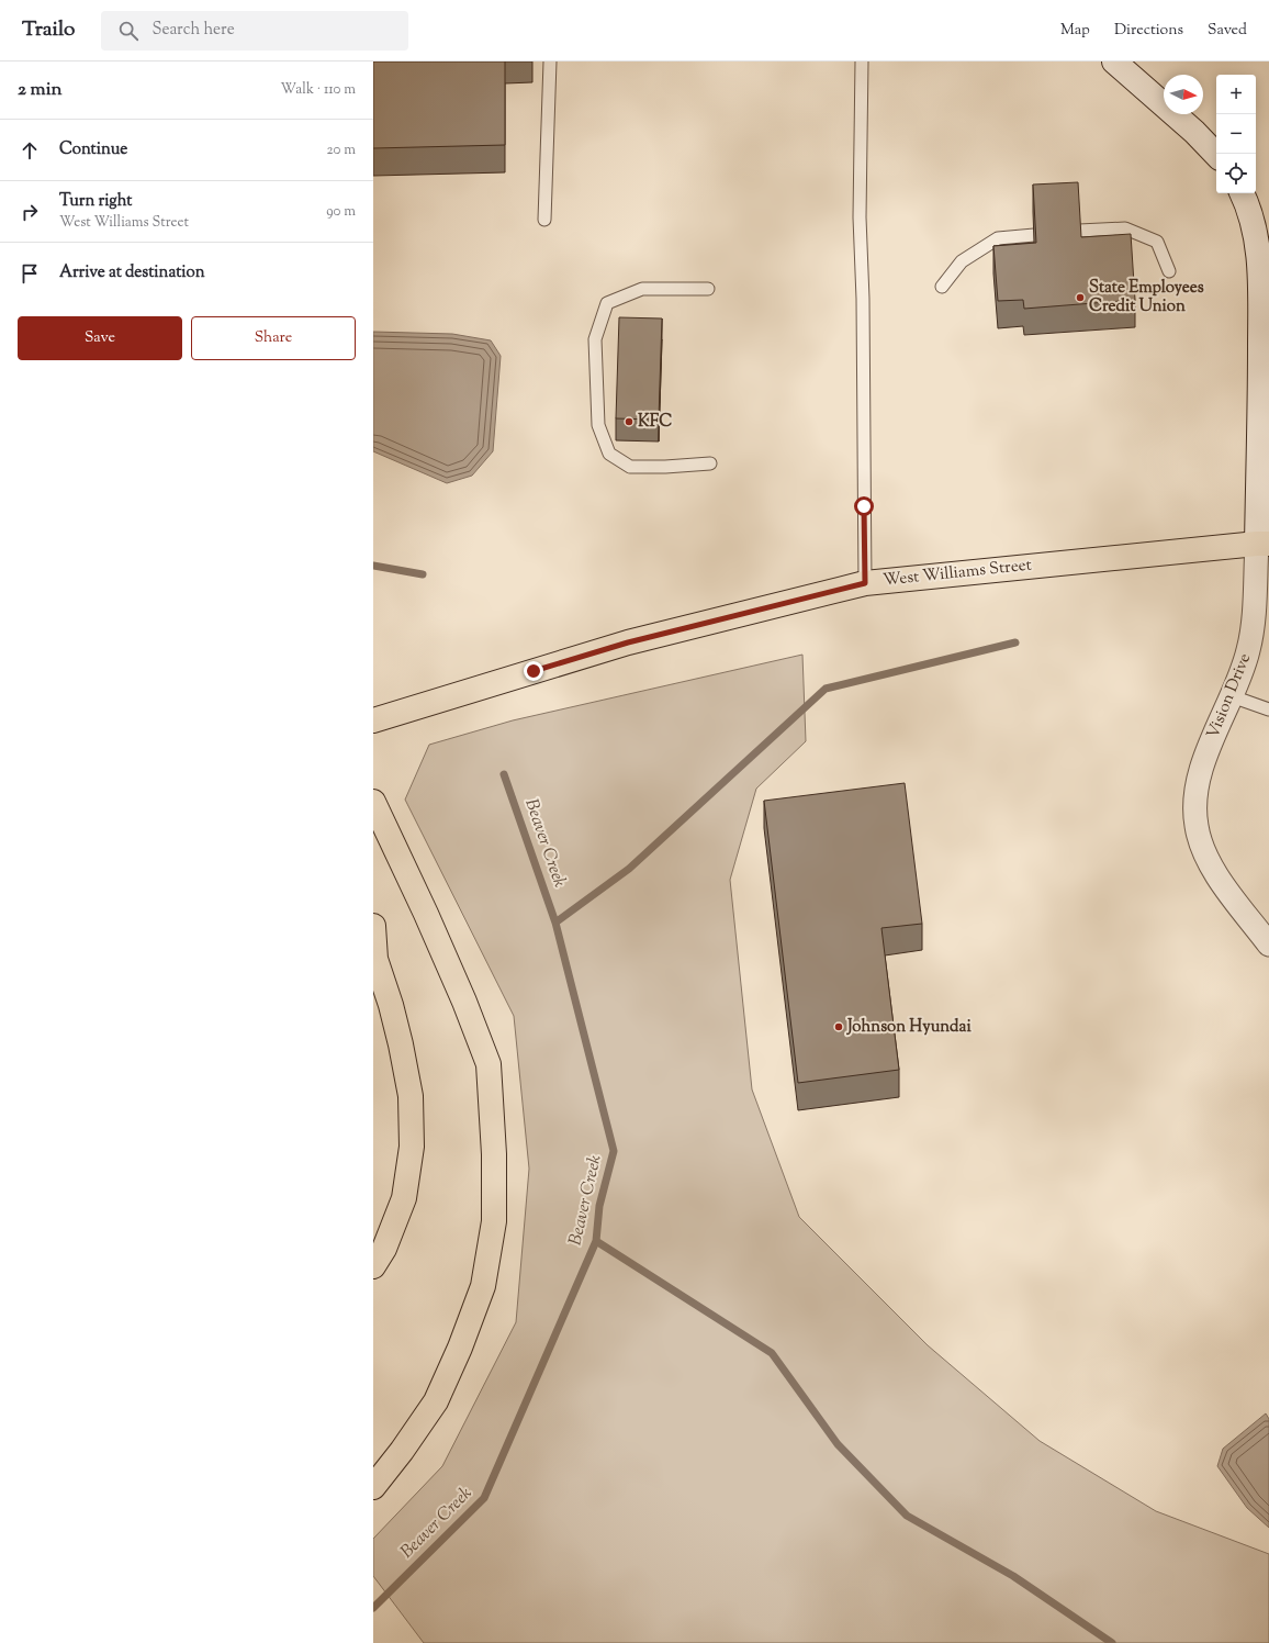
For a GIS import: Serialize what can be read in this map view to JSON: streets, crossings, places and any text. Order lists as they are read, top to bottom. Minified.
{"streets":{"main road":["West Williams Street"],"street":["Vision Drive"]},"crossings":[["West Williams Street","Vision Drive"]],"water":["Beaver Creek"],"places":["State Employees Credit Union","KFC","Johnson Hyundai"],"north":"right","page":{"header":"Trailo","search":"Search here","nav":["Map","Directions","Saved"],"heading":["2 min","Walk · 110 m"],"map_buttons":["+","−"],"list":[["Continue","20 m"],["Turn right","West Williams Street","90 m"],"Arrive at destination"],"buttons":["Save","Share"]}}
